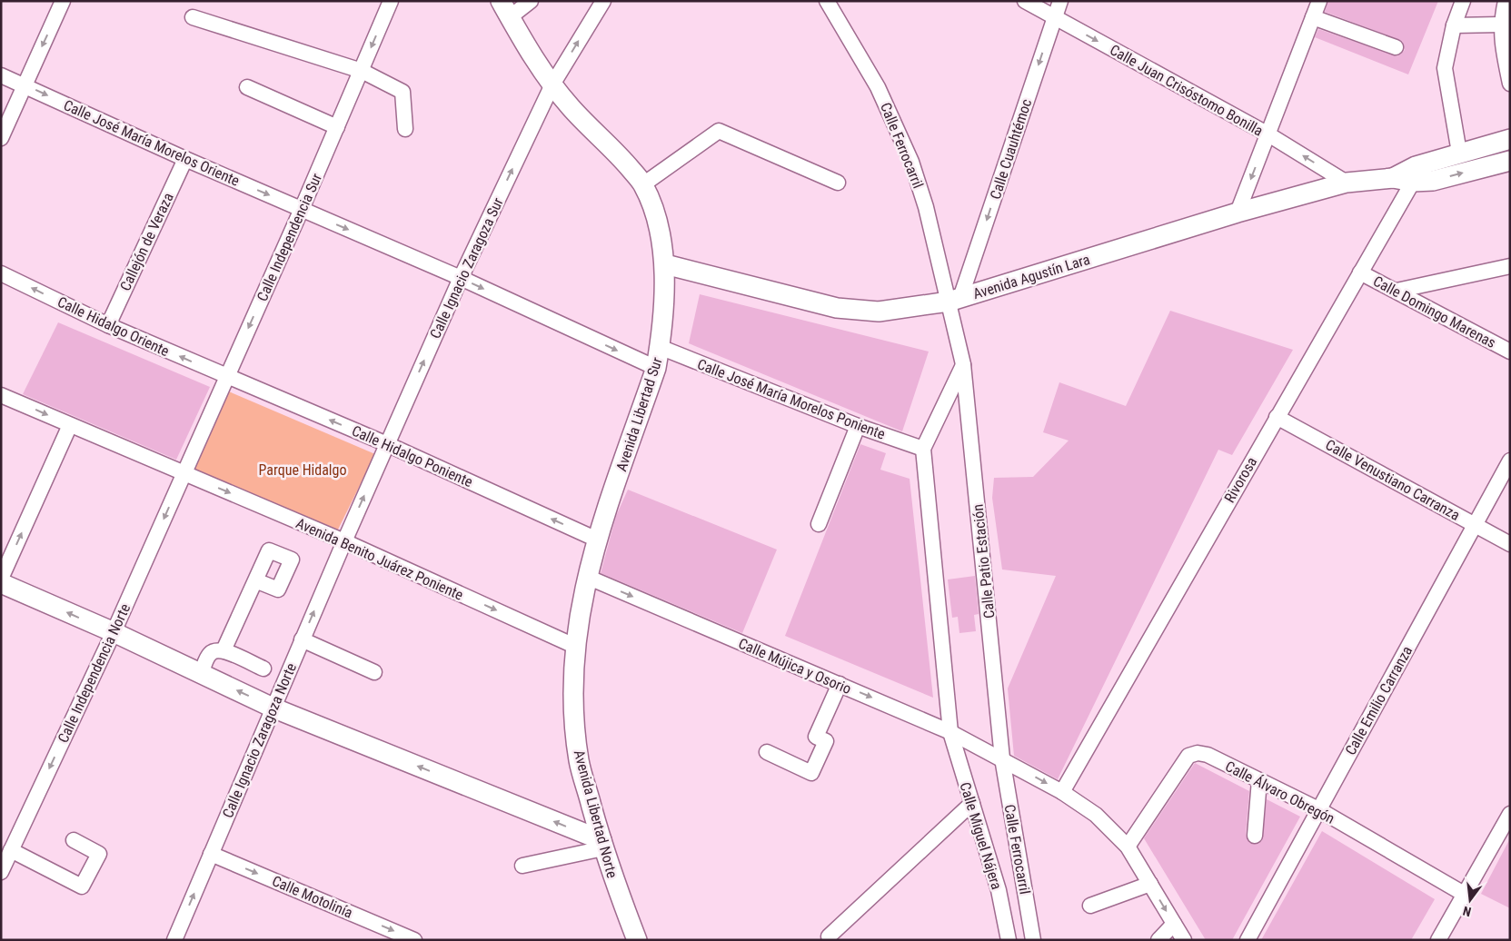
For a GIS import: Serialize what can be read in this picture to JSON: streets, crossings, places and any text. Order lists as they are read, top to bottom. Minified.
{"streets":{"main road":["Avenida Agustín Lara","Avenida Libertad Sur","Avenida Libertad Norte"],"street":["Calle Juan Crisóstomo Bonilla","Calle José María Morelos Oriente","Calle Ferrocarril","Calle Cuauhtémoc","Calle Independencia Sur","Callejón de Veraza","Calle Ignacio Zaragoza Sur","Calle Domingo Marenas","Calle Hidalgo Oriente","Calle José María Morelos Poniente","Calle Hidalgo Poniente","Rivorosa","Calle Venustiano Carranza","Avenida Benito Juárez Poniente","Calle Patio Estación","Calle Mújica y Osorio","Calle Independencia Norte","Calle Emilio Carranza","Calle Ignacio Zaragoza Norte","Calle Álvaro Obregón","Calle Miguel Nájera","Calle Motolinía"]},"crossings":[["Calle Juan Crisóstomo Bonilla","Calle Cuauhtémoc"],["Calle Juan Crisóstomo Bonilla","Avenida Agustín Lara"],["Calle José María Morelos Oriente","Calle Independencia Sur"],["Calle José María Morelos Oriente","Callejón de Veraza"],["Calle Ferrocarril","Calle Cuauhtémoc"],["Calle Ferrocarril","Avenida Agustín Lara"],["Calle Ferrocarril","Calle Patio Estación"],["Calle Ferrocarril","Calle Mújica y Osorio"],["Calle Cuauhtémoc","Avenida Agustín Lara"],["Calle Cuauhtémoc","Calle Patio Estación"],["Calle Independencia Sur","Calle Hidalgo Oriente"],["Calle Independencia Sur","Calle Hidalgo Poniente"],["Calle Independencia Sur","Avenida Benito Juárez Poniente"],["Calle Independencia Sur","Calle Independencia Norte"],["Callejón de Veraza","Calle Hidalgo Oriente"],["Calle Ignacio Zaragoza Sur","Avenida Libertad Sur"],["Calle Ignacio Zaragoza Sur","Calle Hidalgo Poniente"],["Calle Ignacio Zaragoza Sur","Avenida Benito Juárez Poniente"],["Calle Ignacio Zaragoza Sur","Calle Ignacio Zaragoza Norte"],["Avenida Agustín Lara","Avenida Libertad Sur"],["Avenida Agustín Lara","Rivorosa"],["Avenida Agustín Lara","Calle Patio Estación"],["Calle Domingo Marenas","Rivorosa"],["Calle Hidalgo Oriente","Calle Hidalgo Poniente"],["Calle José María Morelos Poniente","Avenida Libertad Sur"],["Avenida Libertad Sur","Calle Hidalgo Poniente"],["Avenida Libertad Sur","Calle Mújica y Osorio"],["Avenida Libertad Sur","Avenida Libertad Norte"],["Rivorosa","Calle Venustiano Carranza"],["Rivorosa","Calle Mújica y Osorio"],["Calle Venustiano Carranza","Calle Emilio Carranza"],["Avenida Benito Juárez Poniente","Calle Independencia Norte"],["Avenida Benito Juárez Poniente","Calle Ignacio Zaragoza Norte"],["Avenida Benito Juárez Poniente","Avenida Libertad Norte"],["Calle Patio Estación","Calle Mújica y Osorio"],["Calle Mújica y Osorio","Calle Álvaro Obregón"],["Calle Mújica y Osorio","Avenida Libertad Norte"],["Calle Mújica y Osorio","Calle Miguel Nájera"],["Calle Emilio Carranza","Calle Álvaro Obregón"],["Calle Ignacio Zaragoza Norte","Calle Motolinía"]],"one_way":["Calle Cuauhtémoc","Calle Independencia Sur","Calle Ignacio Zaragoza Sur","Calle Hidalgo Oriente","Calle Hidalgo Poniente","Avenida Benito Juárez Poniente","Calle Mújica y Osorio","Calle Ignacio Zaragoza Norte","Calle Motolinía"],"parks":["Parque Hidalgo"],"north":"bottom"}
